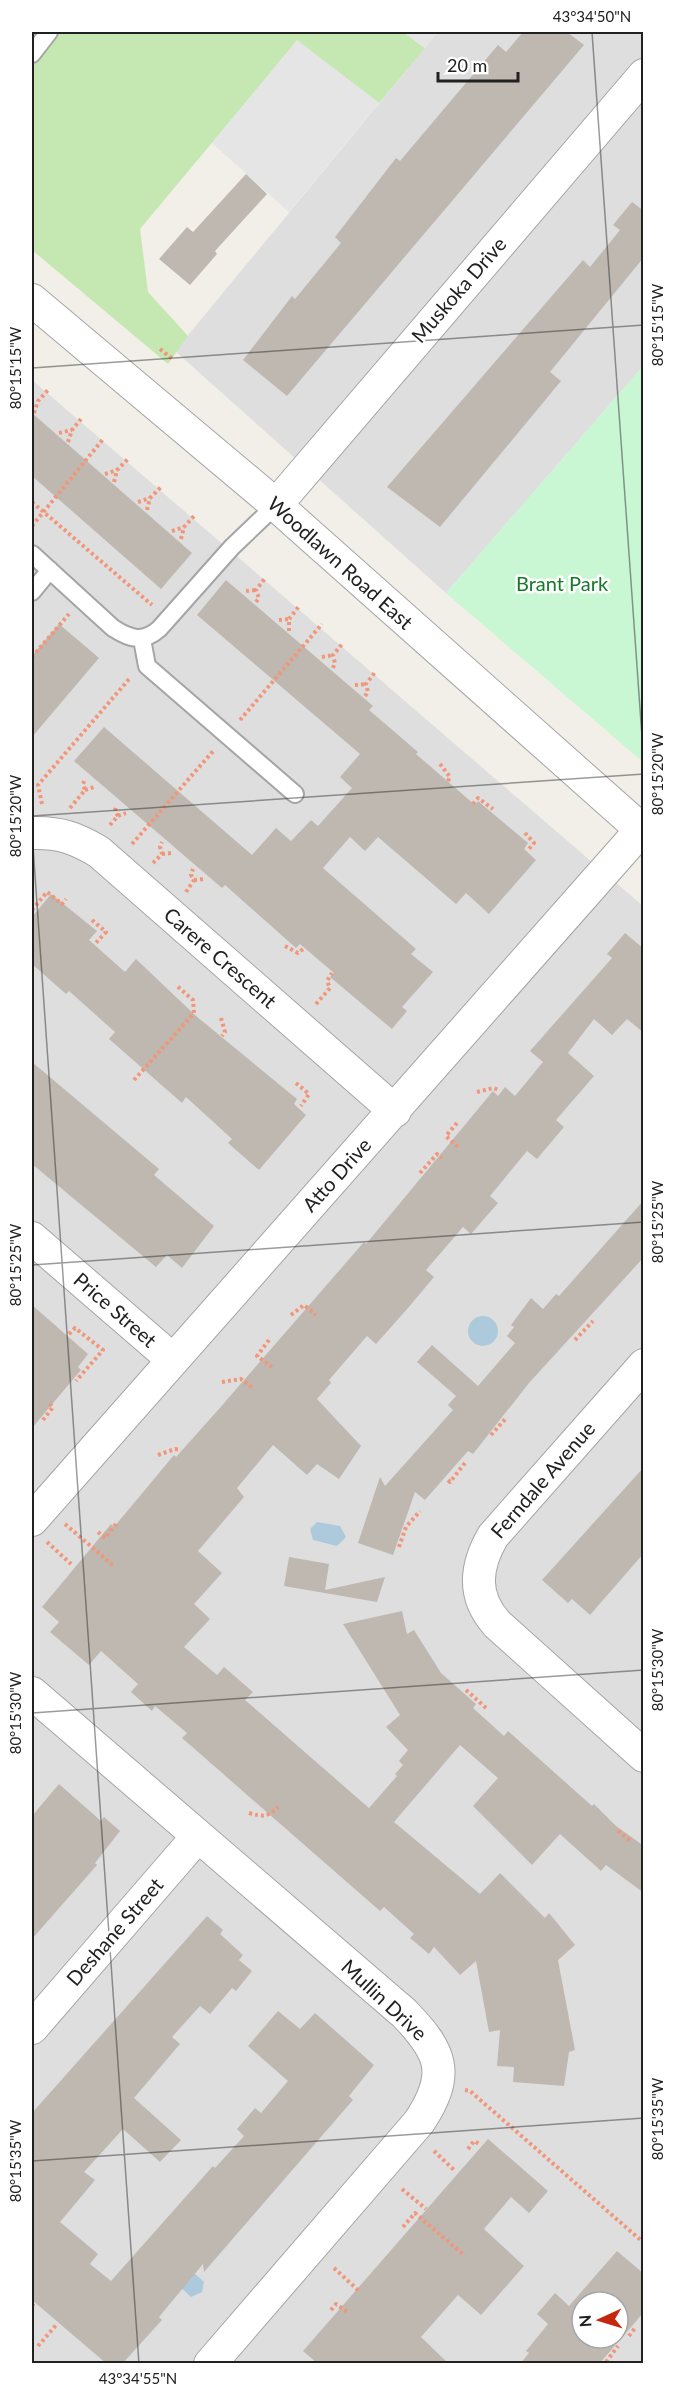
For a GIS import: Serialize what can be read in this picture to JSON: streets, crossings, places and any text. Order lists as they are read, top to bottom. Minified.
{"streets":{"street":["Muskoka Drive","Woodlawn Road East","Carere Crescent","Atto Drive","Price Street","Ferndale Avenue","Deshane Street","Mullin Drive"]},"crossings":[["Muskoka Drive","Woodlawn Road East"],["Woodlawn Road East","Atto Drive"],["Carere Crescent","Atto Drive"],["Atto Drive","Price Street"],["Deshane Street","Mullin Drive"]],"parks":["Brant Park"],"scale_bar":"20 m","north":"left","coordinates":["43°34'50\"N","80°15'15\"W","80°15'20\"W","80°15'25\"W","80°15'30\"W","80°15'35\"W","43°34'55\"N"]}
